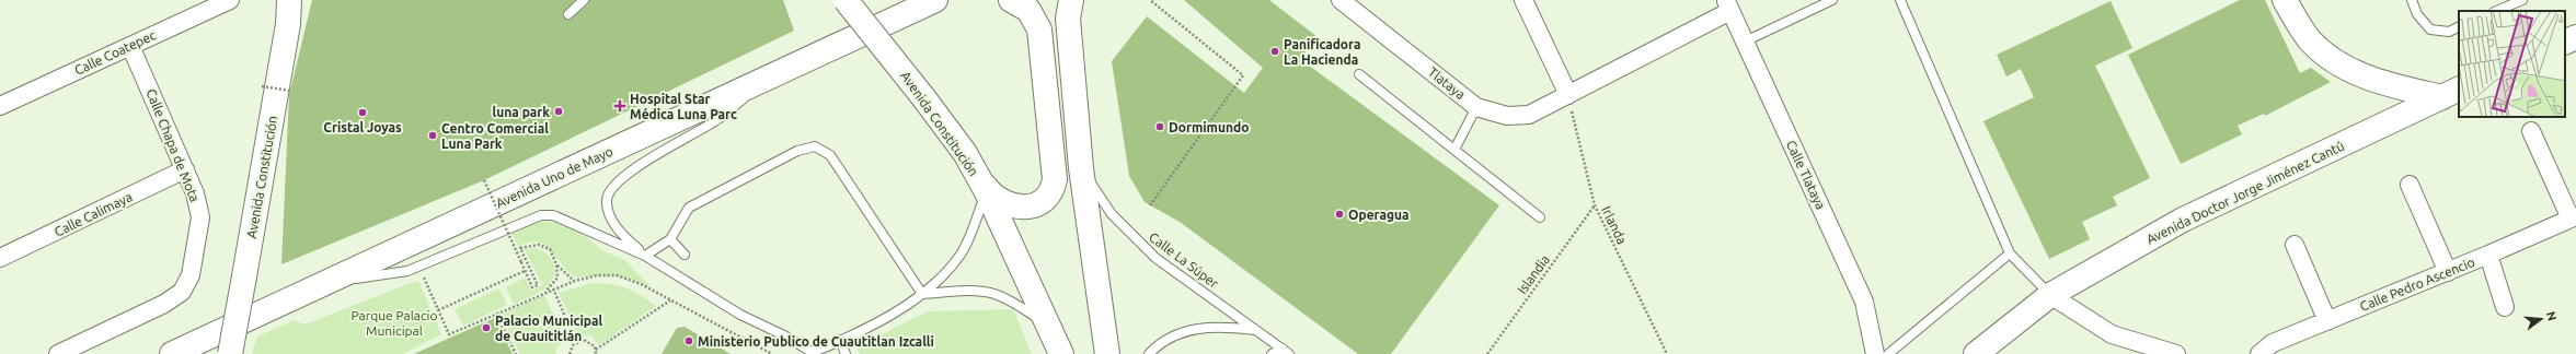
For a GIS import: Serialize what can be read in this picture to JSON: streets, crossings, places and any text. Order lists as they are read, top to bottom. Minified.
{"streets":{"main road":["Avenida Constitución","Avenida Uno de Mayo","Avenida Doctor Jorge Jiménez Cantú"],"street":["Calle Coatepec","Tlataya","Calle Chapa de Mota","Calle Tlataya","Calle Calimaya","Calle Pedro Ascencio"],"lane":["Calle La Súper"],"path":["Irlanda","Islandia"]},"crossings":[["Calle Coatepec","Calle Chapa de Mota"],["Tlataya","Calle Tlataya"],["Tlataya","Irlanda"],["Calle Chapa de Mota","Calle Calimaya"],["Irlanda","Islandia"]],"parks":["Parque Palacio Municipal"],"places":{"other":["Panificadora La Hacienda","luna park","Cristal Joyas","Dormimundo","Centro Comercial Luna Park","Operagua","Palacio Municipal de Cuauititlán","Ministerio Publico de Cuautitlan Izcalli"],"health":["Hospital Star Médica Luna Parc"]},"north":"right"}
